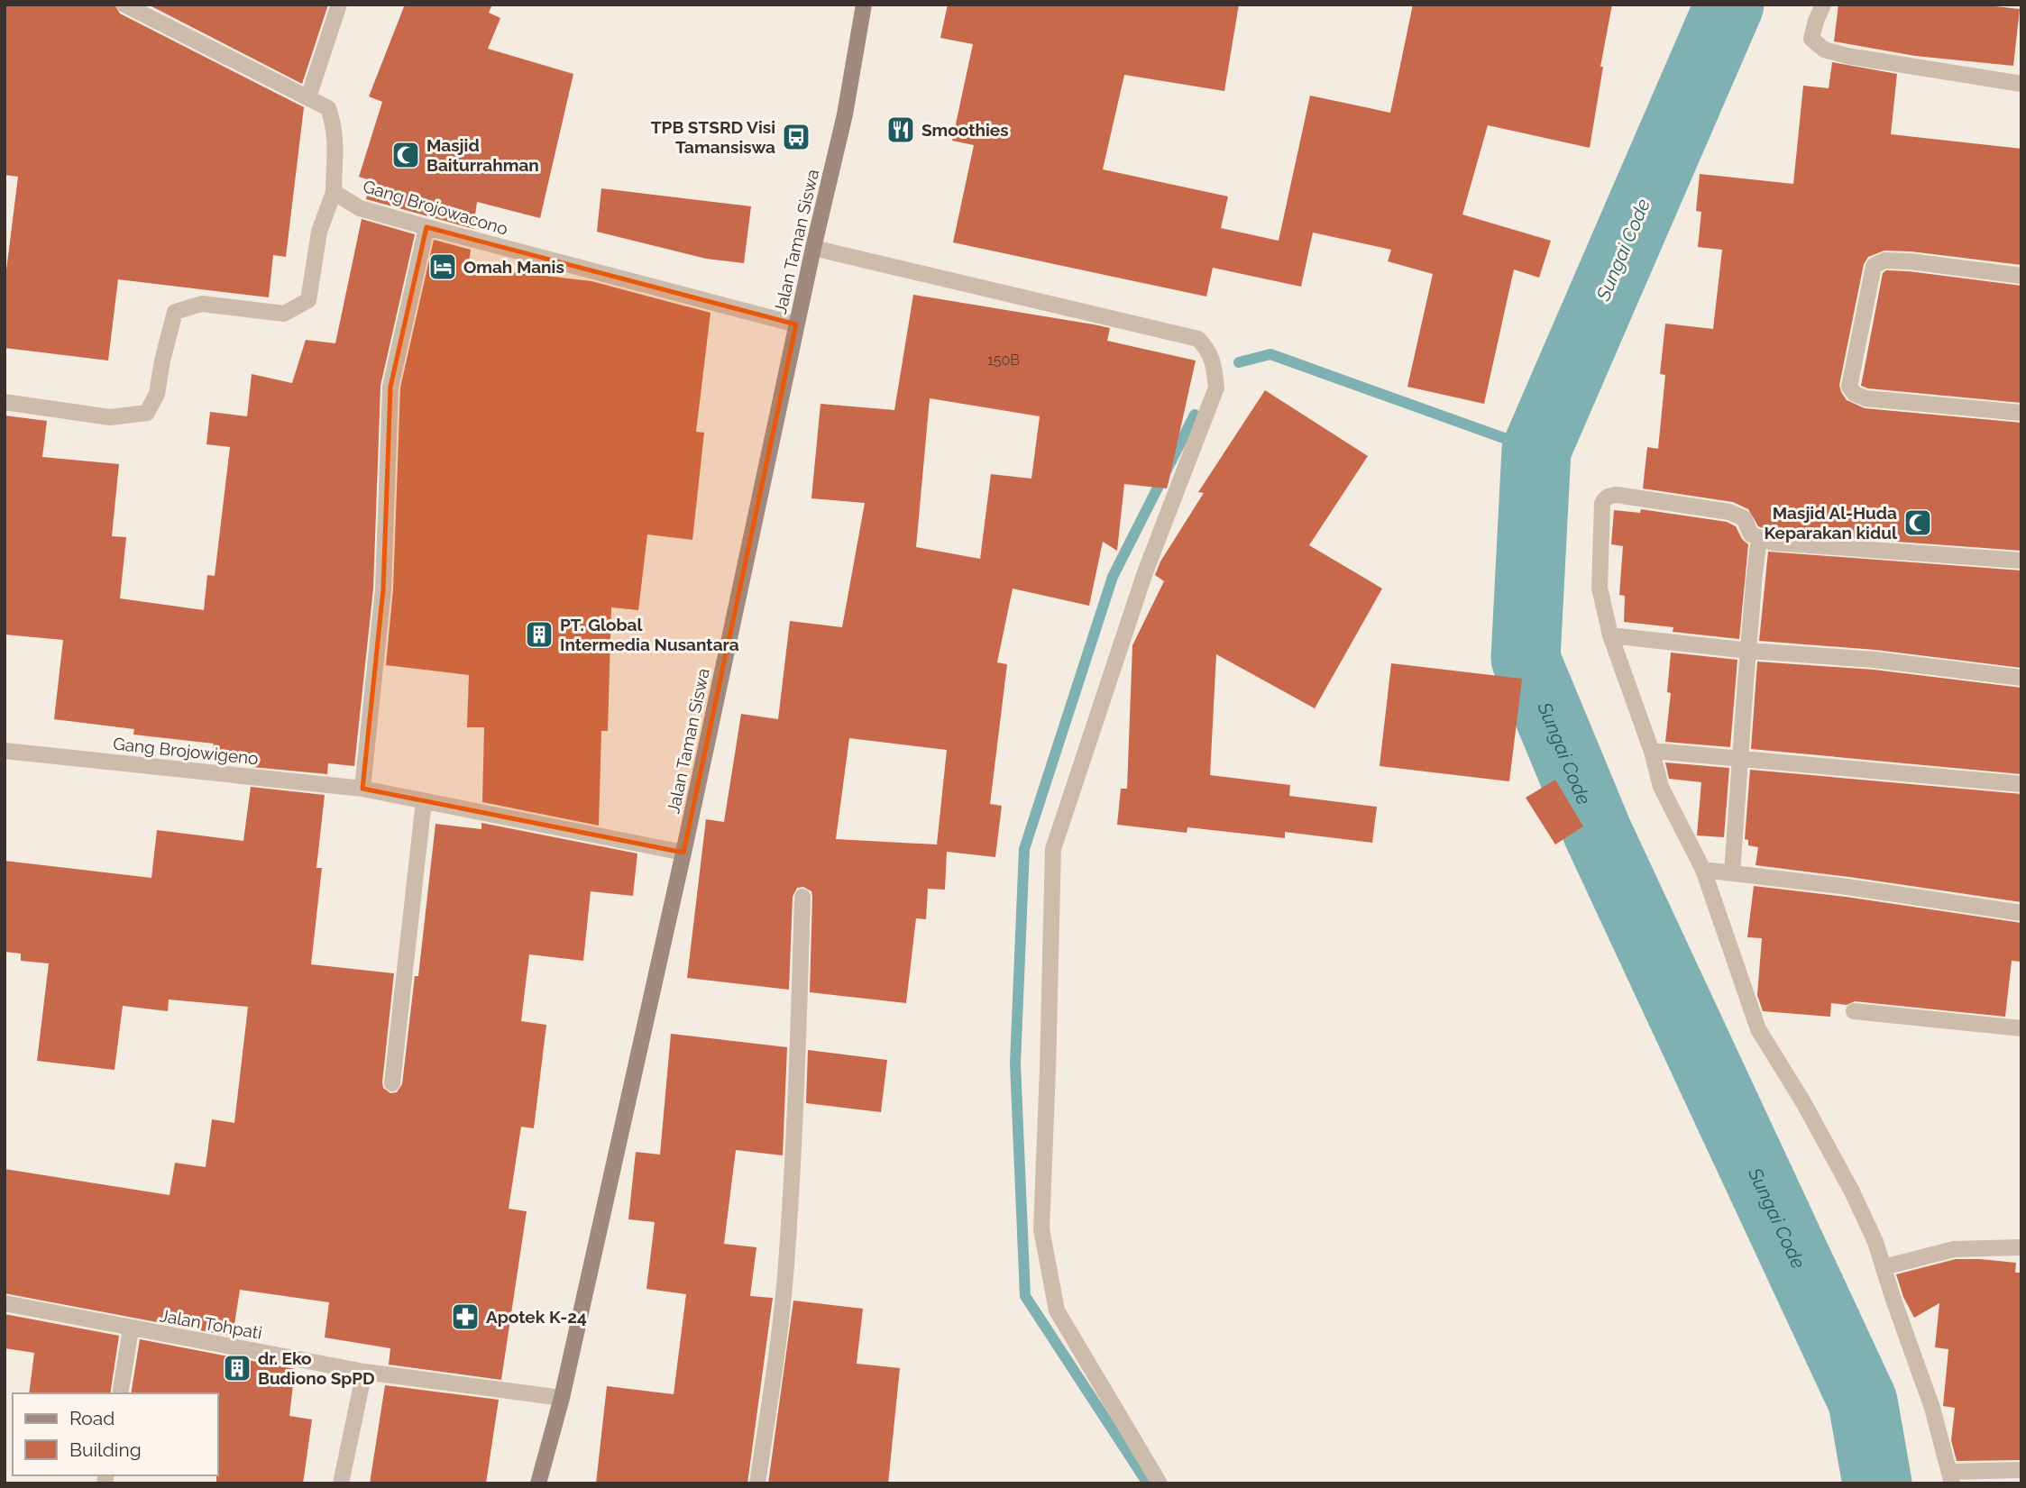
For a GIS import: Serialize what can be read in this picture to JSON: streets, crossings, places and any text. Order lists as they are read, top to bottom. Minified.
{"streets":{"main road":["Jalan Taman Siswa"],"street":["Gang Brojowacono","Gang Brojowigeno","Jalan Tohpati"]},"crossings":[["Gang Brojowacono","Jalan Taman Siswa"],["Jalan Taman Siswa","Gang Brojowigeno"],["Jalan Taman Siswa","Jalan Tohpati"]],"water":["Sungai Code"],"places":{"restaurant":["Smoothies"],"bus stop":["TPB STSRD Visi Tamansiswa"],"mosque":["Masjid Baiturrahman","Masjid Al-Huda Keparakan kidul"],"hotel":["Omah Manis"],"building":["PT. Global Intermedia Nusantara","dr. Eko Budiono SpPD"],"pharmacy":["Apotek K-24"]},"house_numbers":["150B"],"legend":["Road","Building"]}
